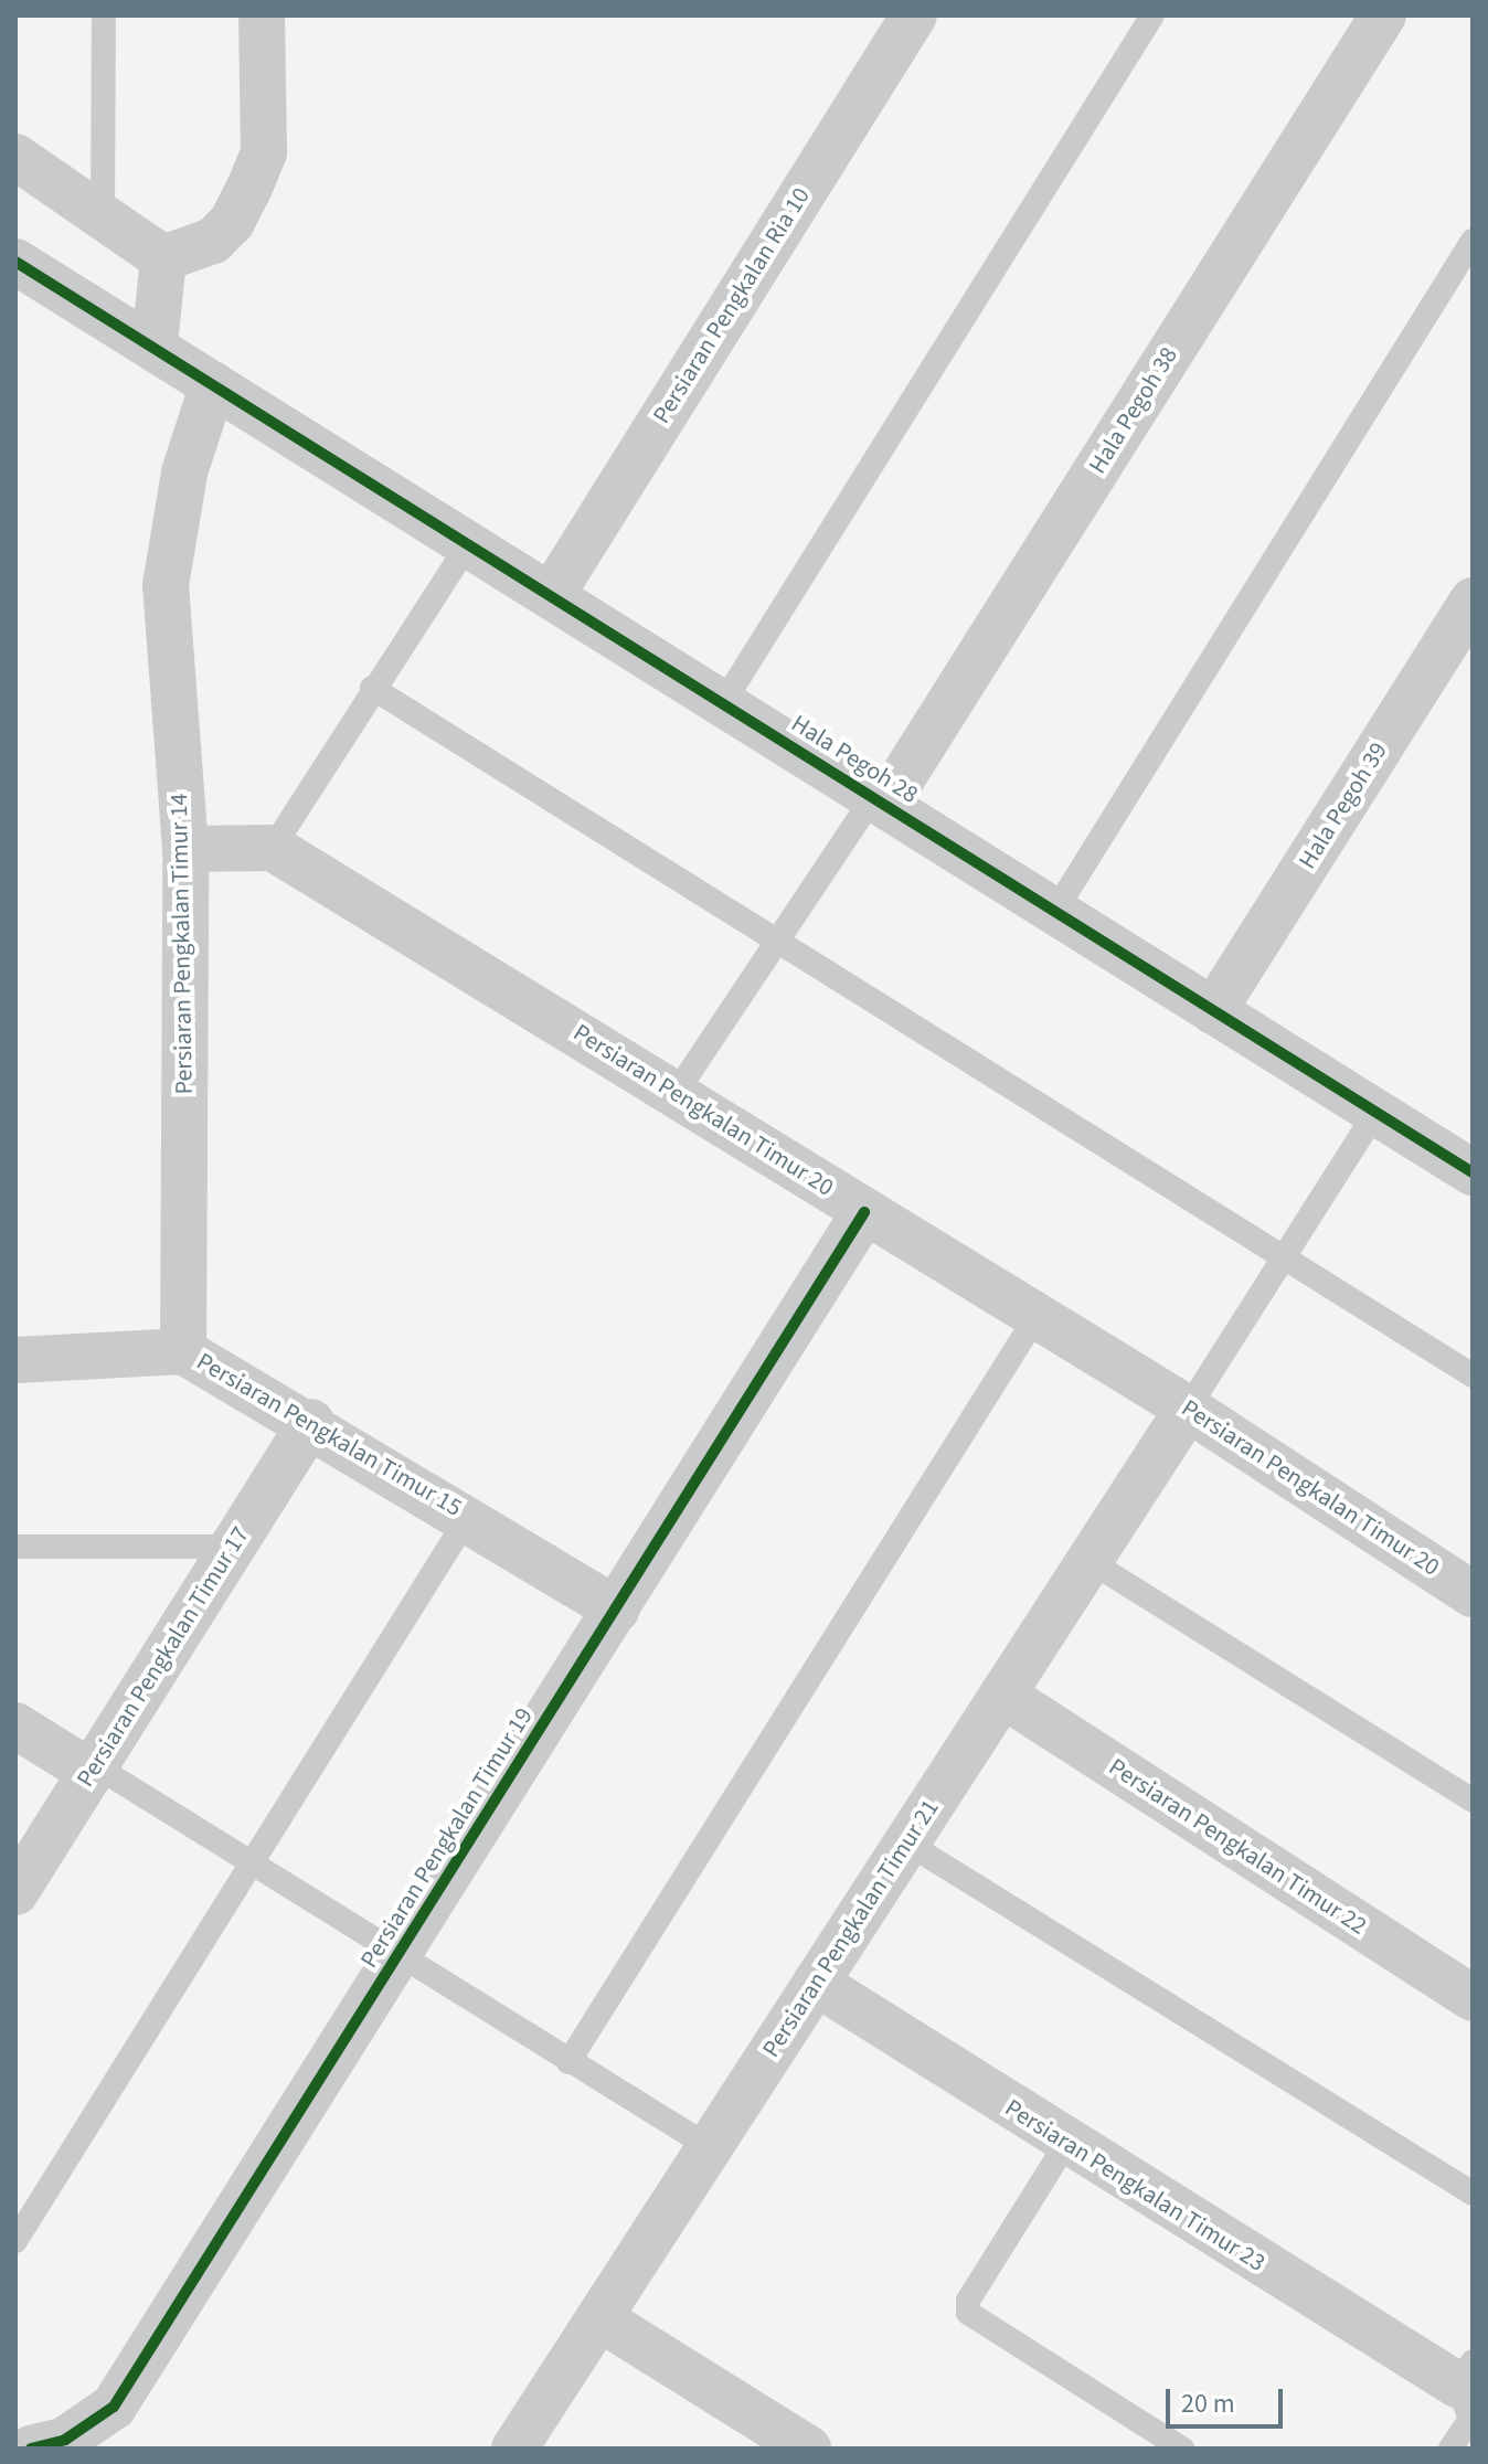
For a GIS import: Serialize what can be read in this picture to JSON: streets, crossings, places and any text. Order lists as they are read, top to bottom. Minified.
{"streets":{"street":["Persiaran Pengkalan Ria 10","Hala Pegoh 38","Hala Pegoh 28","Hala Pegoh 39","Persiaran Pengkalan Timur 14","Persiaran Pengkalan Timur 20","Persiaran Pengkalan Timur 15","Persiaran Pengkalan Timur 17","Persiaran Pengkalan Timur 19","Persiaran Pengkalan Timur 22","Persiaran Pengkalan Timur 21","Persiaran Pengkalan Timur 23"]},"crossings":[["Persiaran Pengkalan Ria 10","Hala Pegoh 28"],["Hala Pegoh 38","Hala Pegoh 28"],["Hala Pegoh 28","Hala Pegoh 39"],["Hala Pegoh 28","Persiaran Pengkalan Timur 14"],["Persiaran Pengkalan Timur 14","Persiaran Pengkalan Timur 15"],["Persiaran Pengkalan Timur 20","Persiaran Pengkalan Timur 19"],["Persiaran Pengkalan Timur 20","Persiaran Pengkalan Timur 21"],["Persiaran Pengkalan Timur 15","Persiaran Pengkalan Timur 17"],["Persiaran Pengkalan Timur 15","Persiaran Pengkalan Timur 19"],["Persiaran Pengkalan Timur 22","Persiaran Pengkalan Timur 21"],["Persiaran Pengkalan Timur 21","Persiaran Pengkalan Timur 23"]],"scale_bar":"20 m"}
